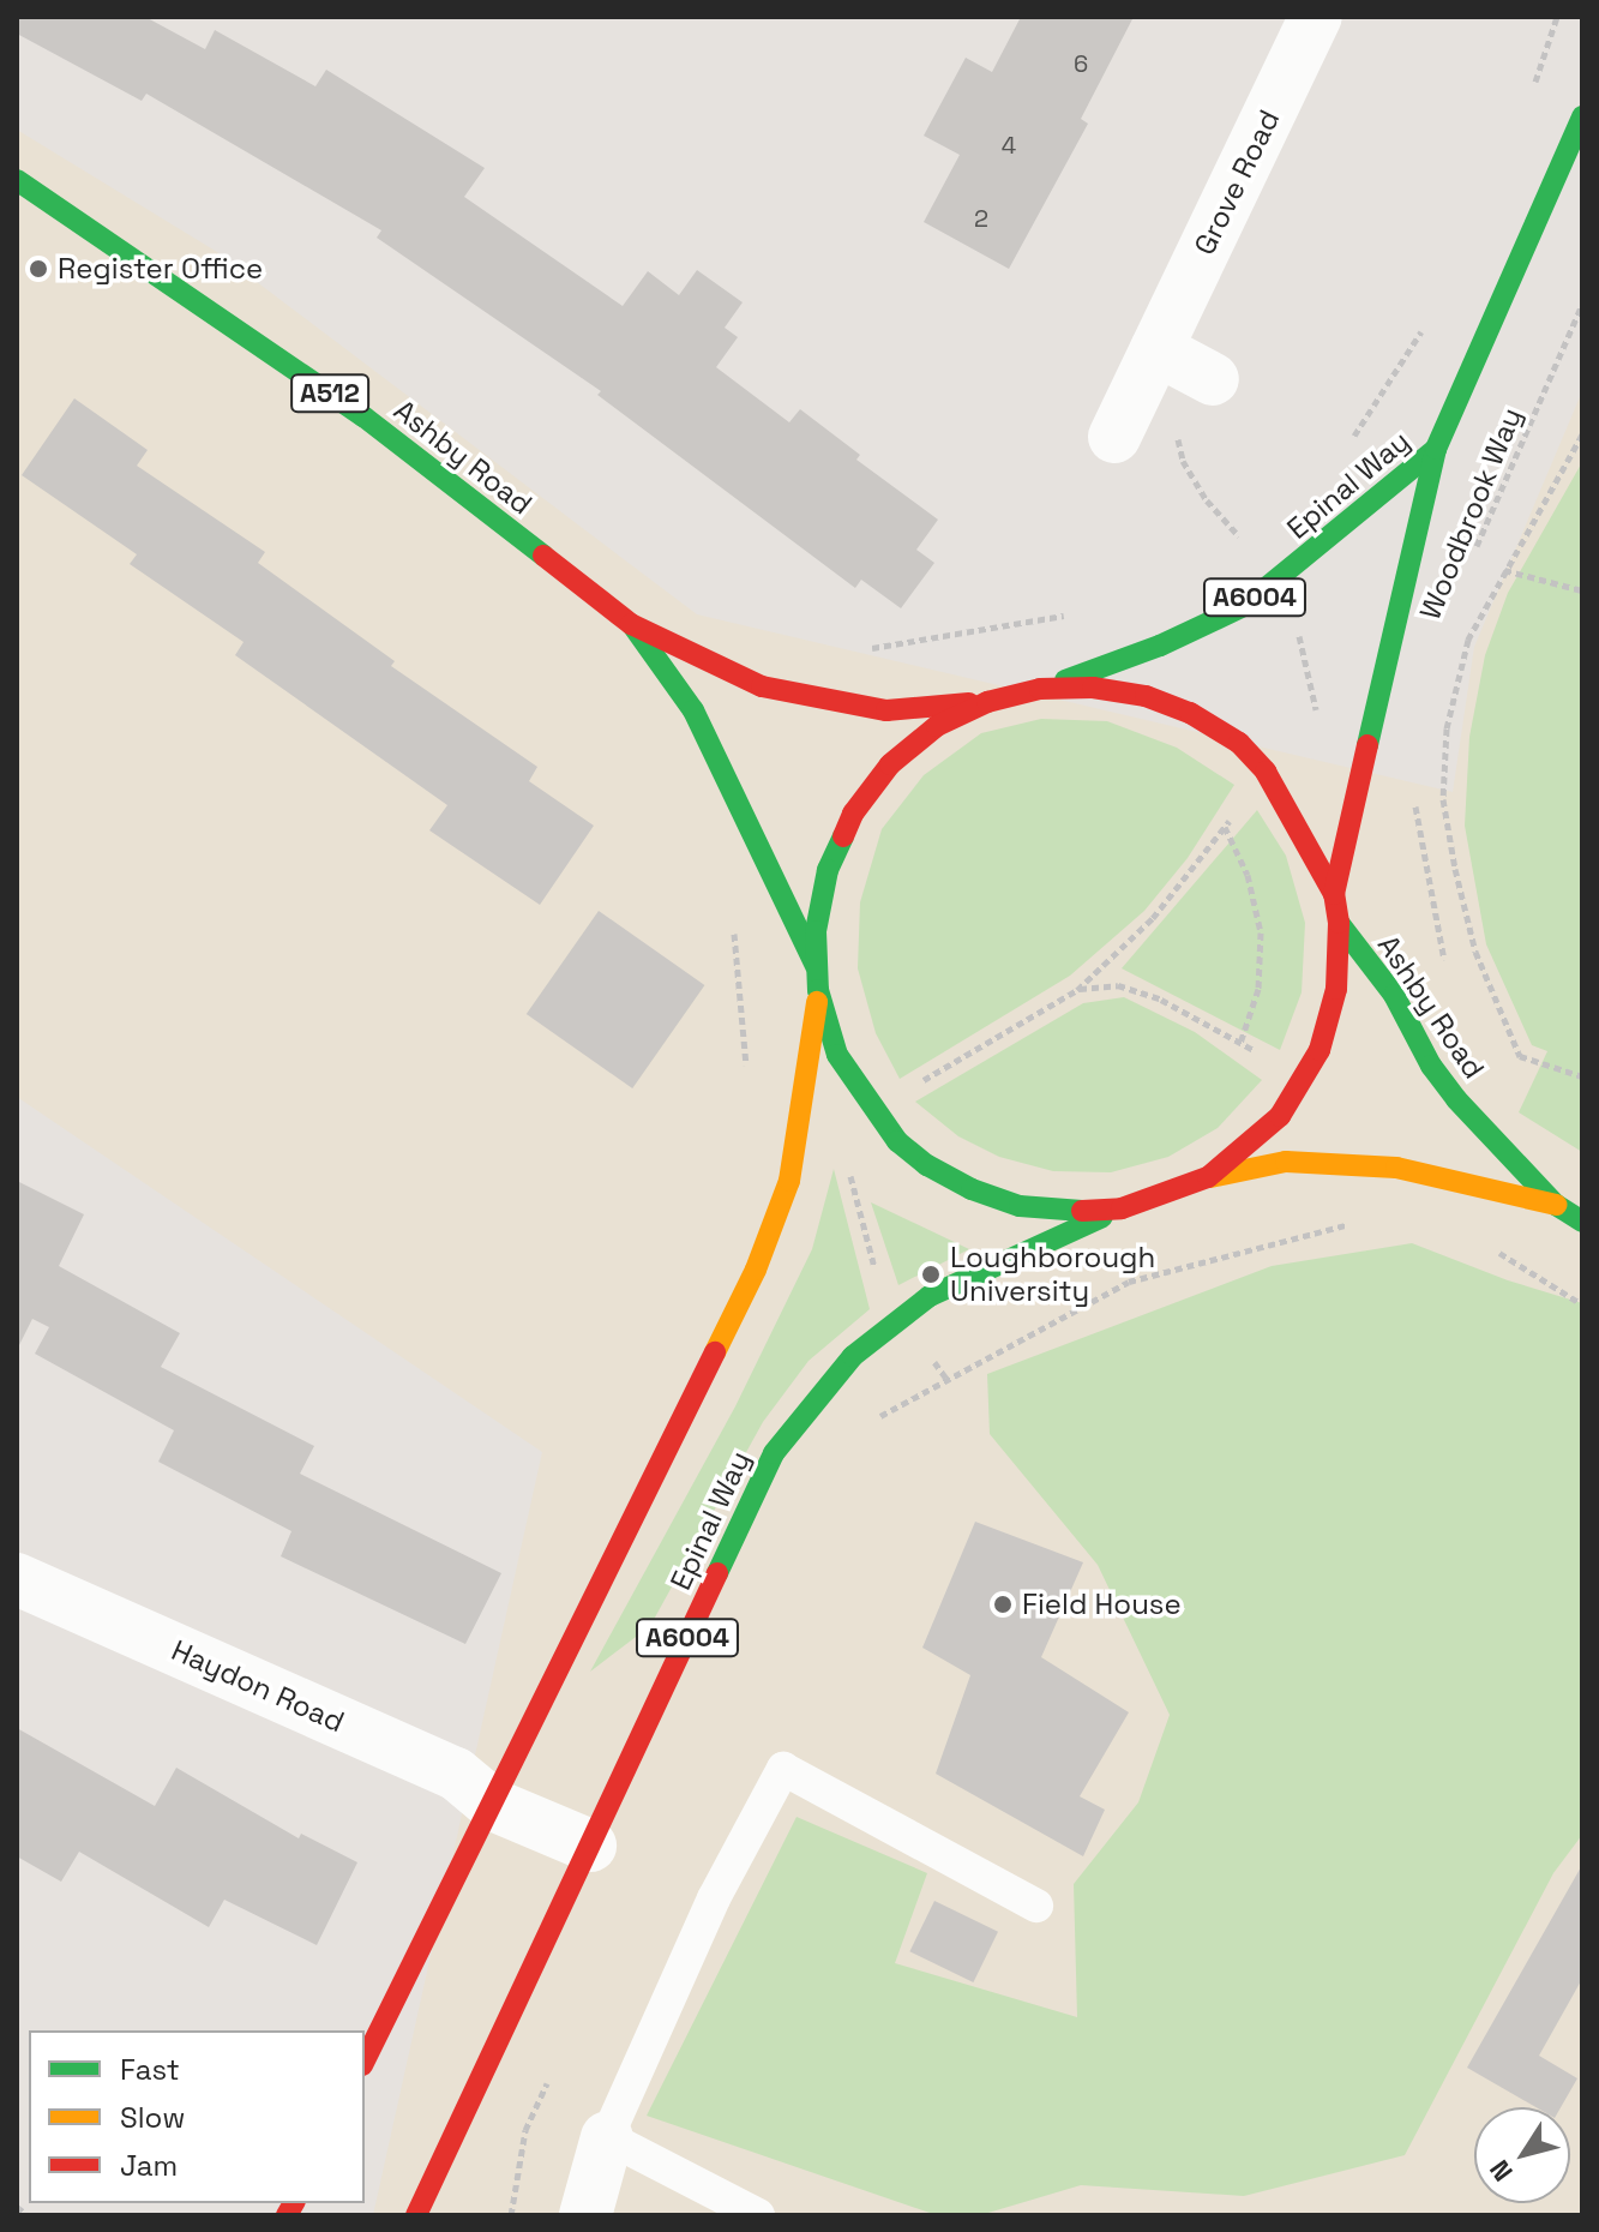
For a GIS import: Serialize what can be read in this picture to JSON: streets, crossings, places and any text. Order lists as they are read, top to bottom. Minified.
{"streets":{"main road":["A512","Ashby Road","Epinal Way","A6004"],"street":["Grove Road","Haydon Road"],"path":["Woodbrook Way"]},"crossings":[["Epinal Way","Haydon Road"]],"places":["Register Office","Loughborough University","Field House"],"house_numbers":["6","4","2"],"legend":["Fast","Slow","Jam"],"north":"bottom left"}
